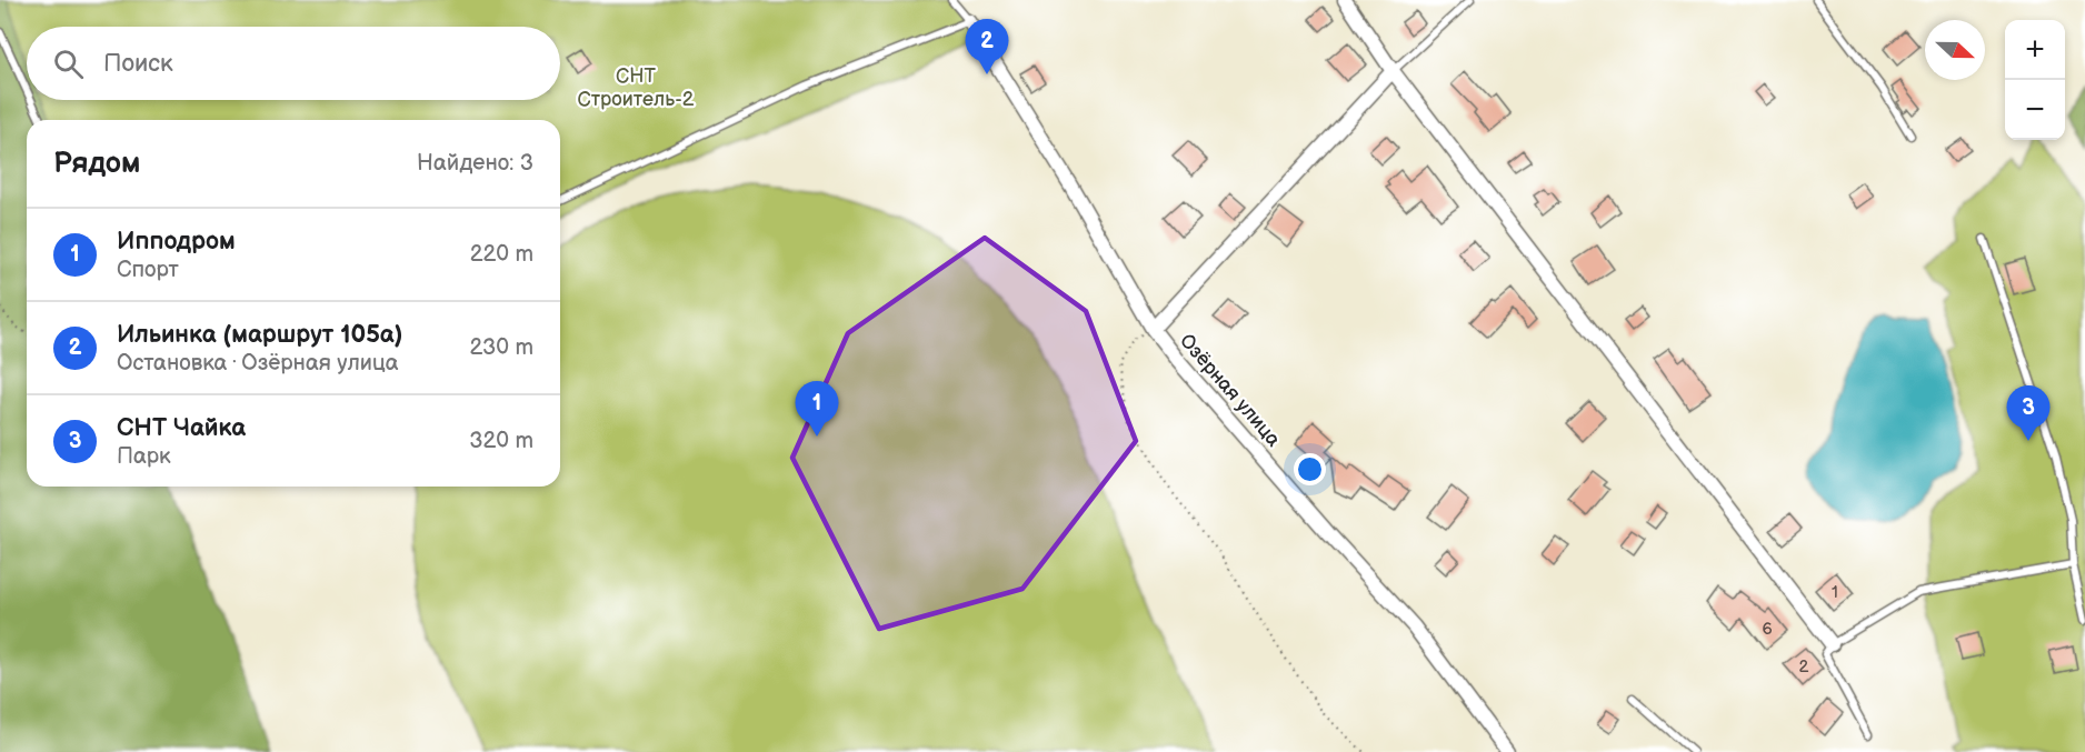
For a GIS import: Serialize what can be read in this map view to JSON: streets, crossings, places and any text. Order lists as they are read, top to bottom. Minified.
{"streets":{"street":["Озёрная улица"]},"parks":["СНТ Строитель-2"],"house_numbers":["1","6","2"],"north":"right","page":{"pins":["2","1","3"],"map_buttons":["+","−"],"search":"Поиск","heading":["Рядом","Найдено: 3"],"list":[{"mark":"1","name":"Ипподром","note":"Спорт","value":"220 m"},{"mark":"2","name":"Ильинка (маршрут 105а)","note":"Остановка · Озёрная улица","value":"230 m"},{"mark":"3","name":"СНТ Чайка","note":"Парк","value":"320 m"}]}}
